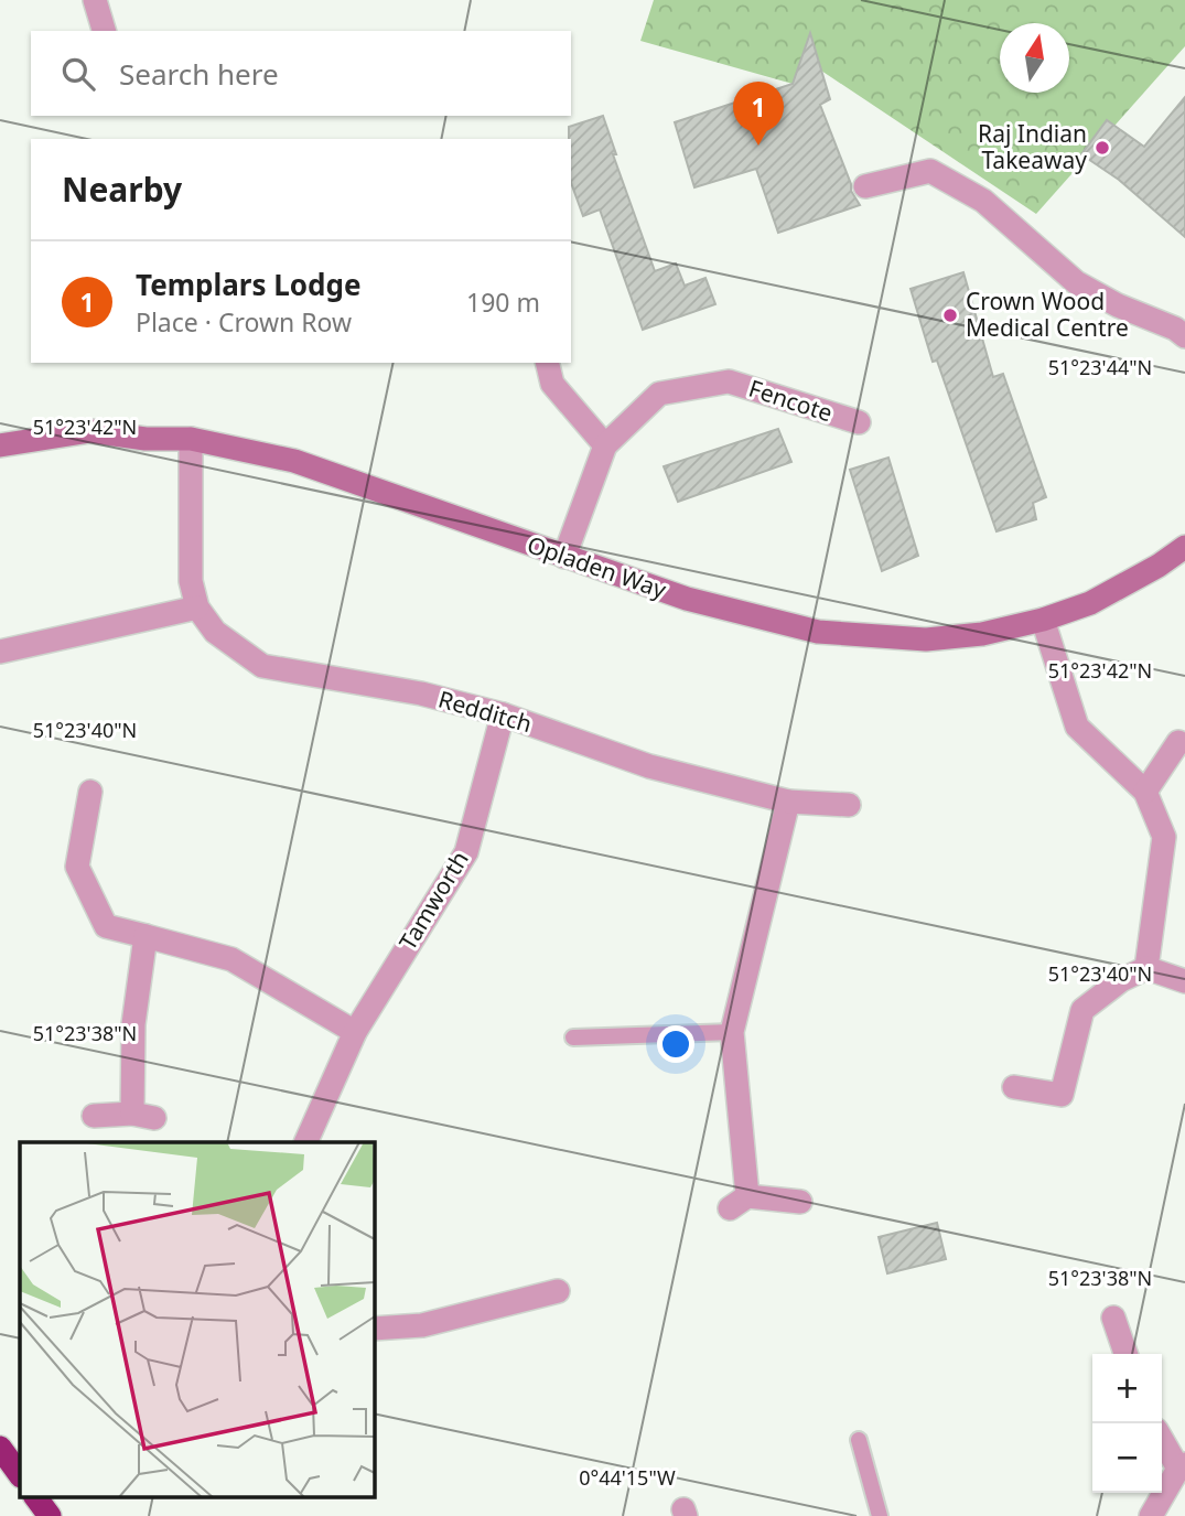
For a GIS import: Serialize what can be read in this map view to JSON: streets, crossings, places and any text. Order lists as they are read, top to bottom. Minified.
{"streets":{"street":["Fencote","Opladen Way","Redditch","Tamworth"]},"crossings":[["Fencote","Opladen Way"],["Redditch","Tamworth"]],"places":["Raj Indian Takeaway","Crown Wood Medical Centre"],"north":"top","page":{"search":"Search here","pins":"1","heading":"Nearby","list":[{"mark":"1","name":"Templars Lodge","note":"Place · Crown Row","value":"190 m"}],"map_buttons":["+","−"]},"coordinates":["51°23'44\"N","51°23'42\"N","51°23'40\"N","51°23'38\"N","0°44'15\"W"]}
